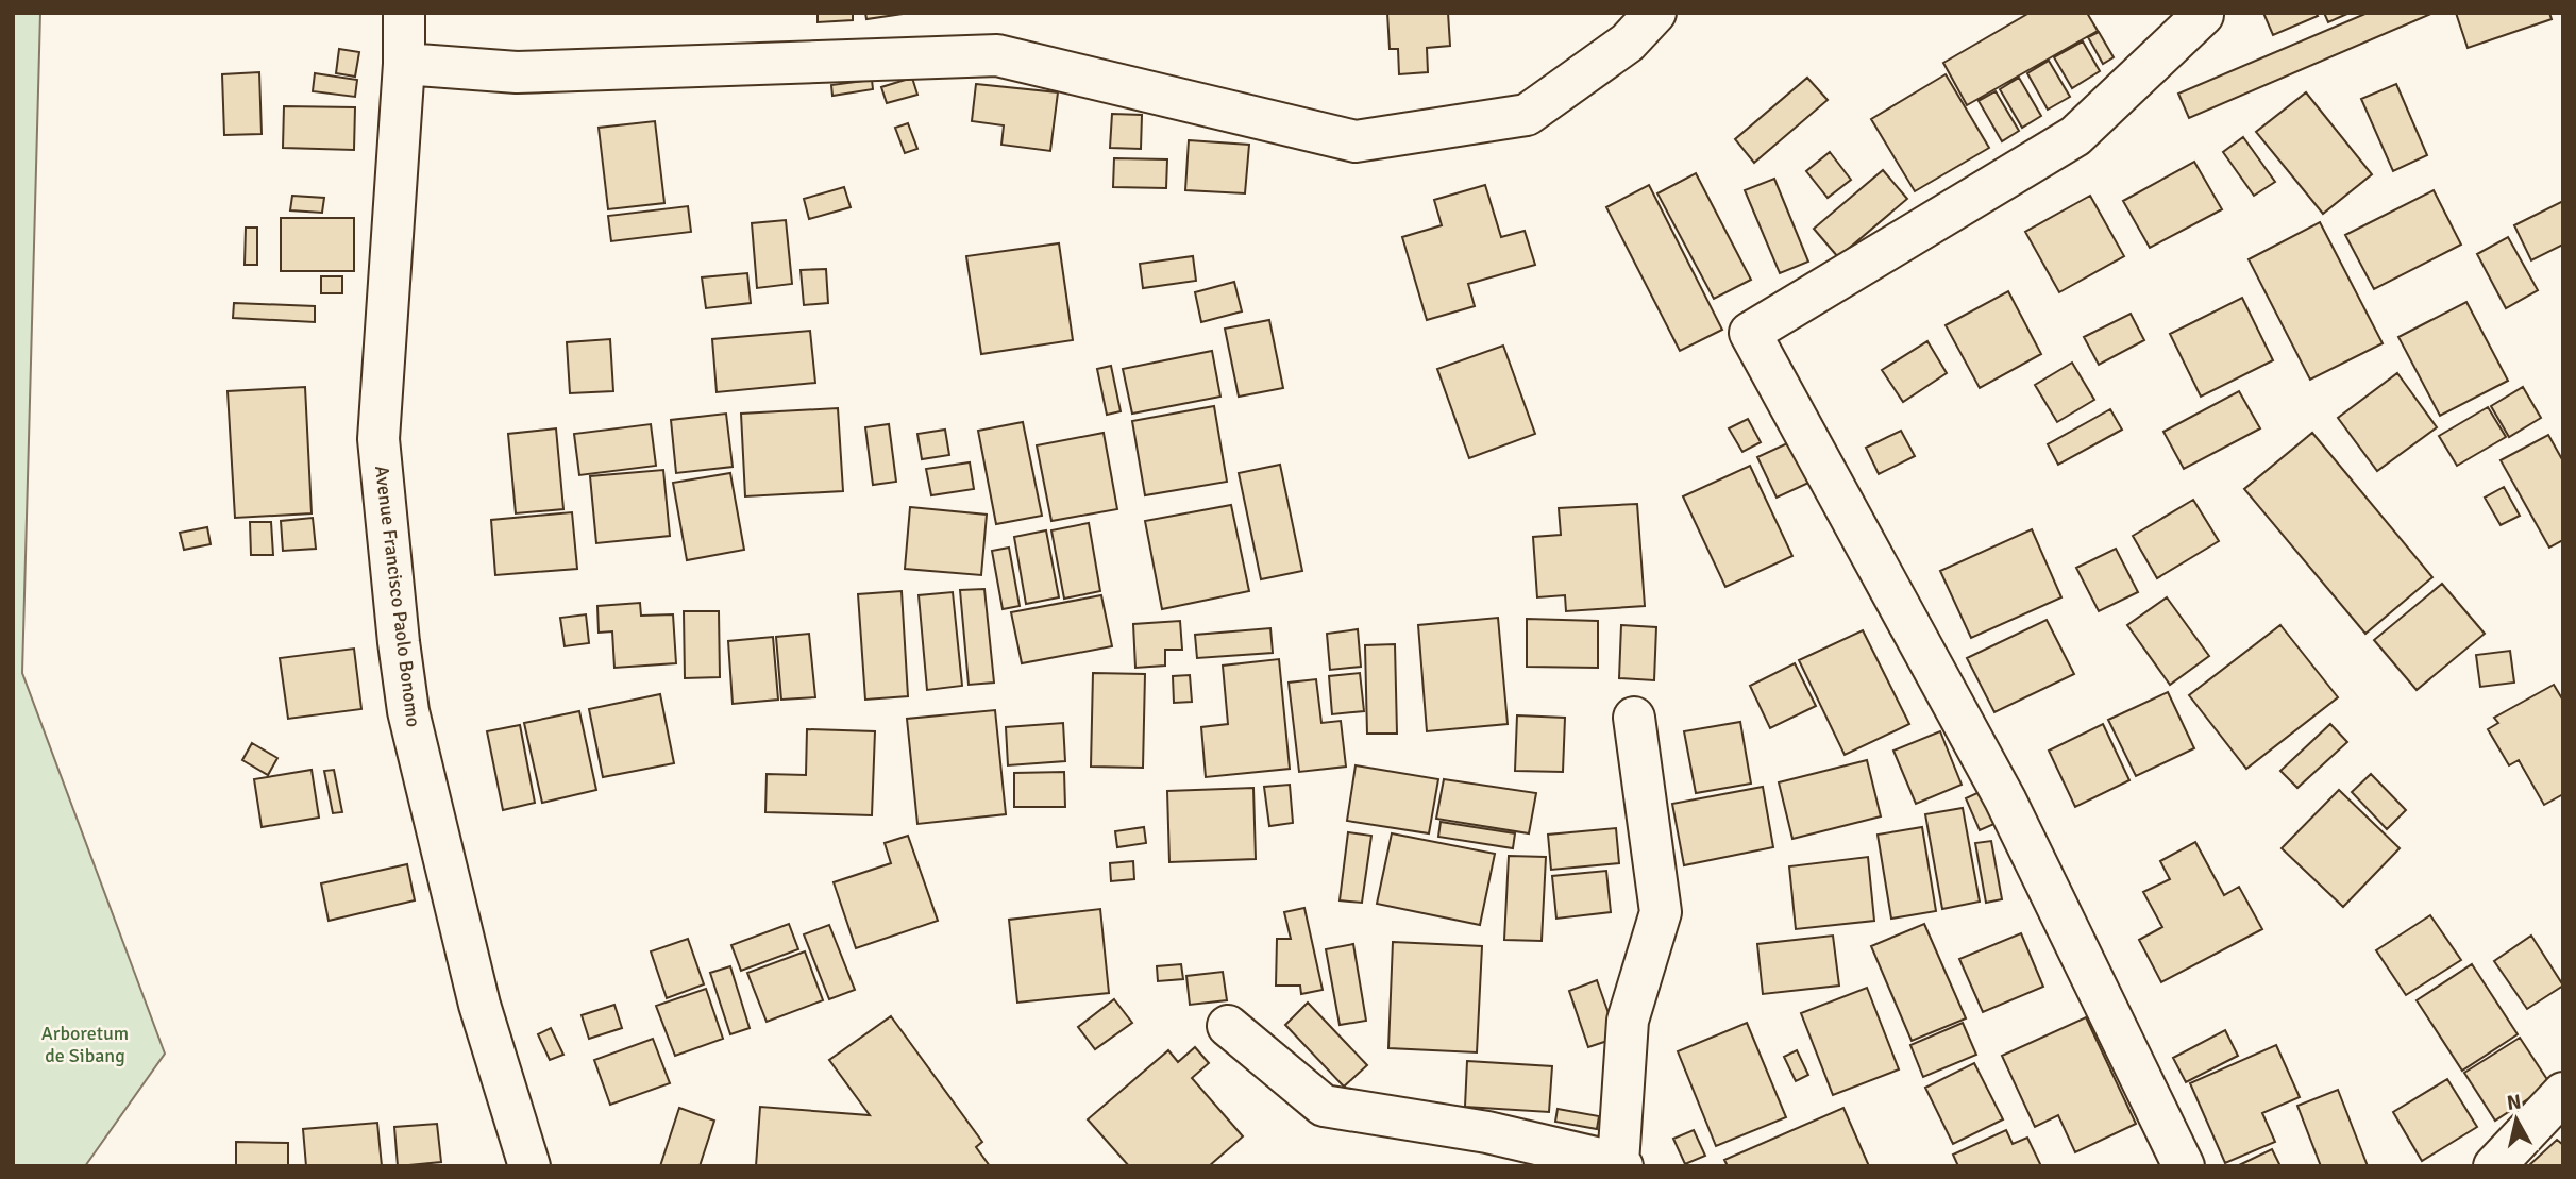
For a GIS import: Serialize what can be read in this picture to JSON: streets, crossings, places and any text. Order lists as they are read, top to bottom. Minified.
{"streets":{"street":["Avenue Francisco Paolo Bonomo"]},"parks":["Arboretum de Sibang"],"north":"top"}
